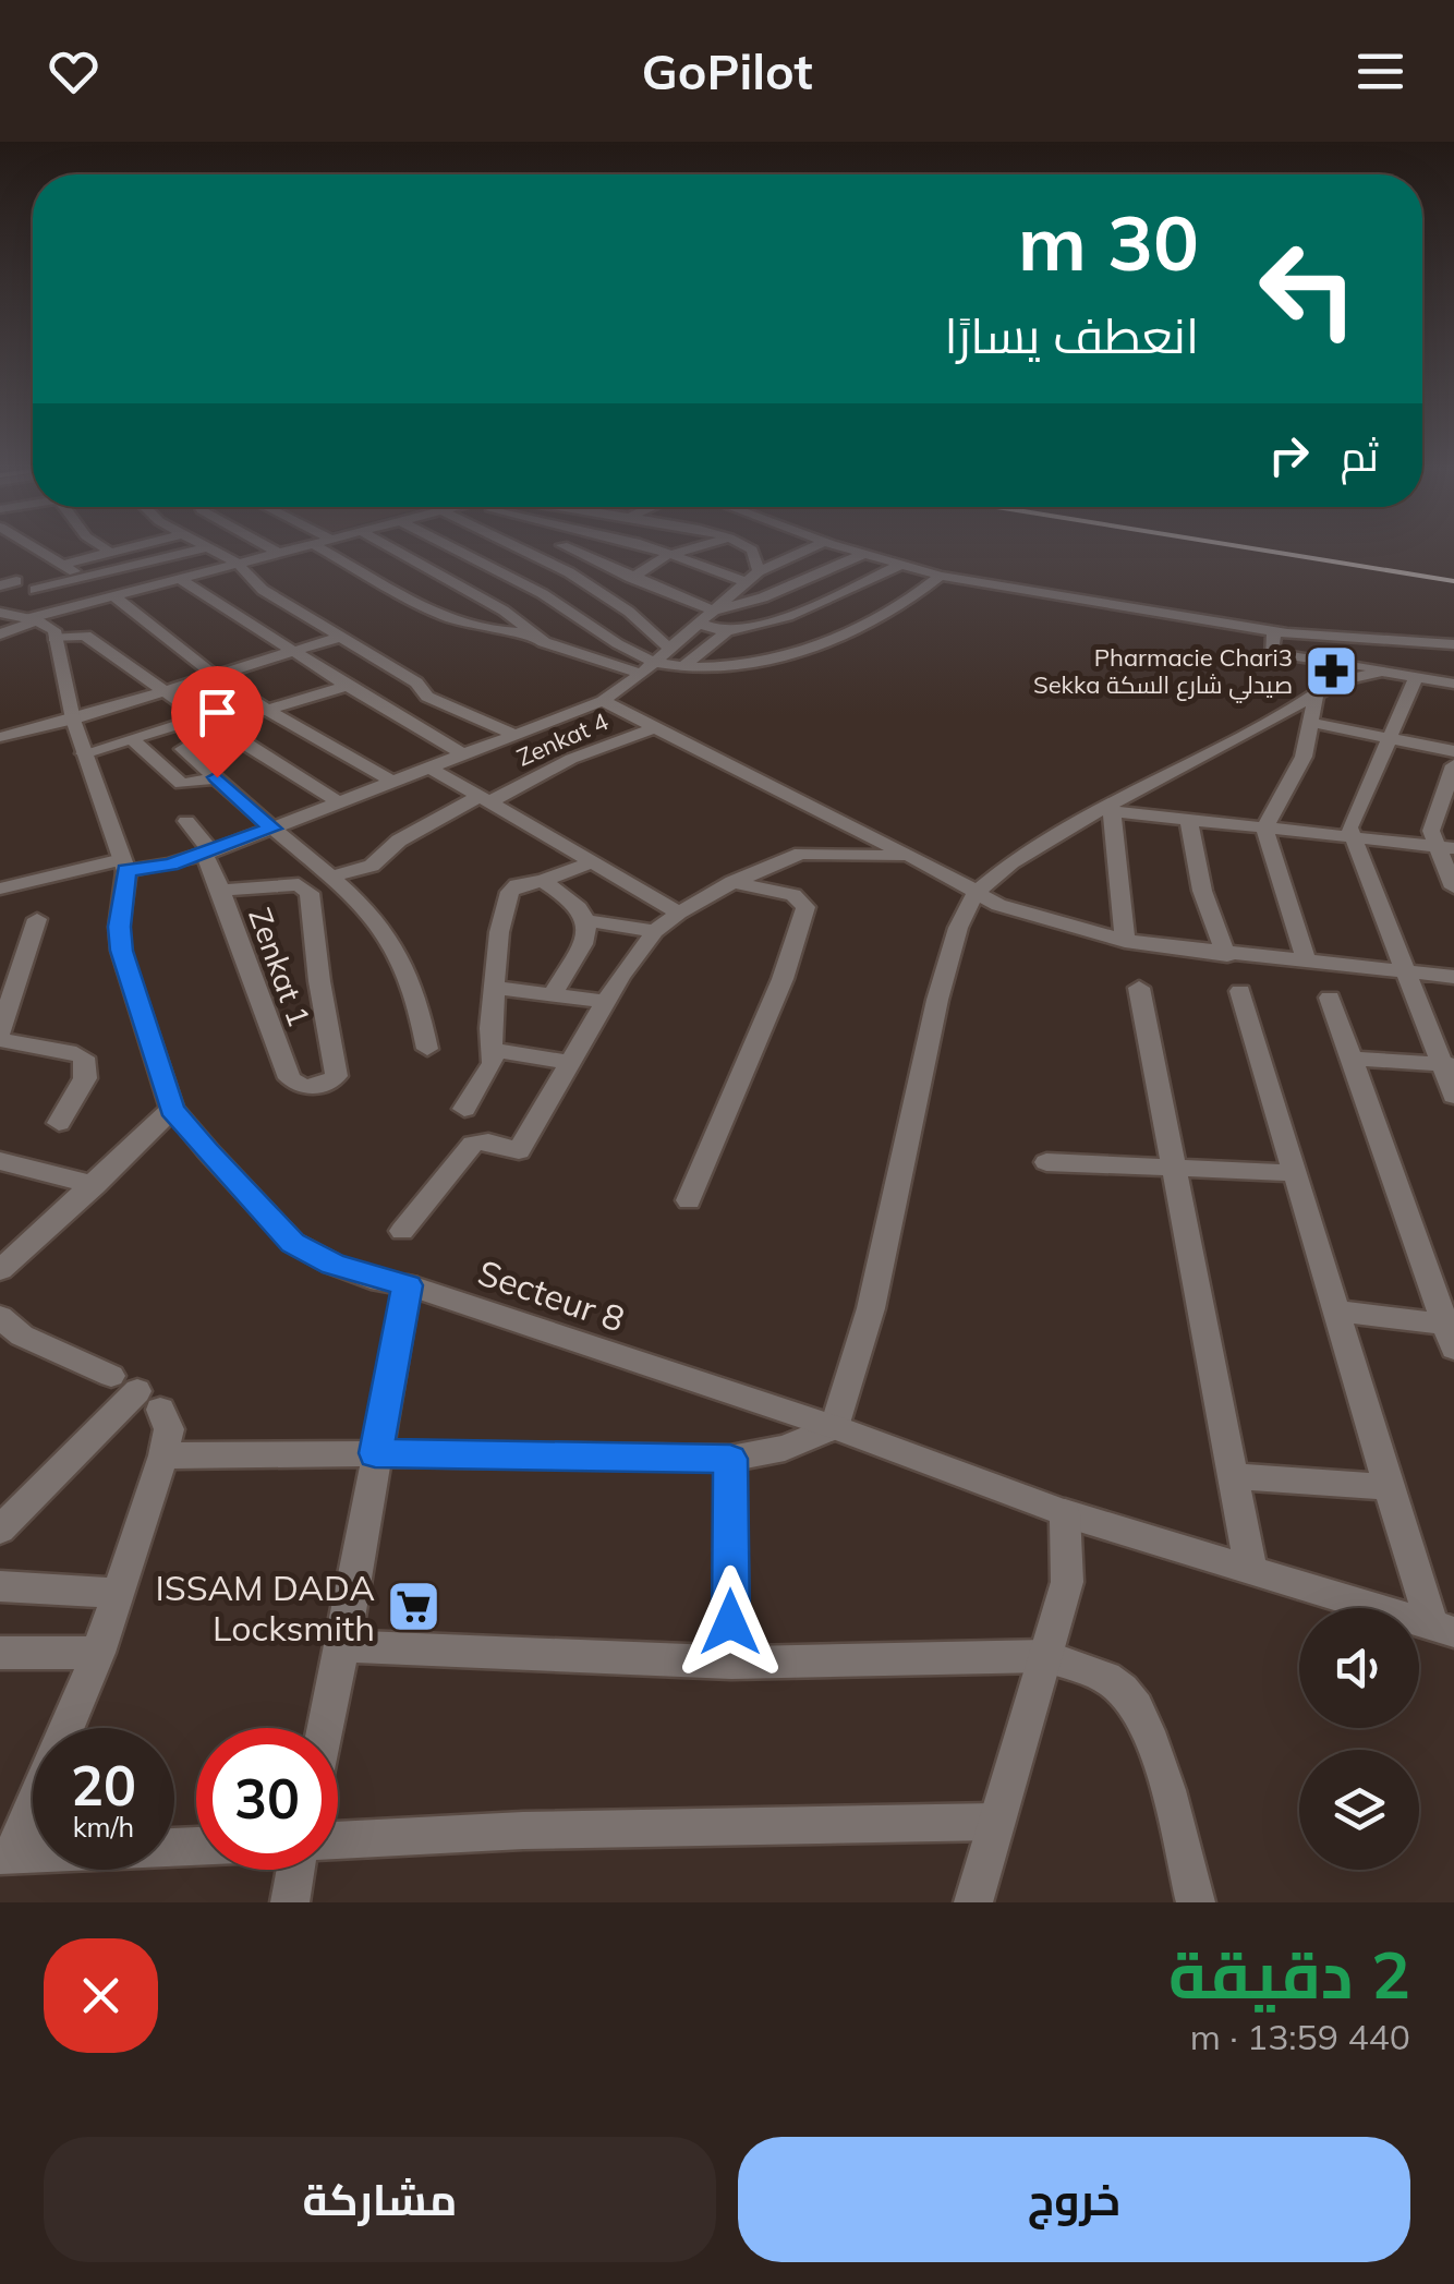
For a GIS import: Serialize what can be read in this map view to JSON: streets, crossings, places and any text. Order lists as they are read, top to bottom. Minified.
{"streets":{"street":["Zenkat 4","Zenkat 1","Secteur 8"]},"places":{"pharmacy":["Pharmacie Chari3 Sekka صيدلي شارع السكة"],"supermarket":["ISSAM DADA Locksmith"]},"page":{"header":"GoPilot","turn":["30 m","انعطف يسارًا"],"then":"ثم","speed":"20 km/h","limit":"30","heading":["2 دقيقة","440 m · 13:59"],"buttons":["خروج","مشاركة"]}}
